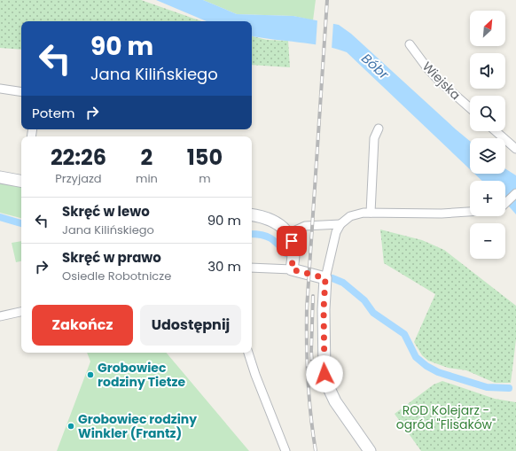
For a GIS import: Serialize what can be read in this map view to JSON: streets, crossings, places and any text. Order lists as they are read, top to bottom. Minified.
{"streets":{"street":["Wiejska"]},"water":["Bóbr"],"parks":["ROD Kolejarz - ogród \"Flisaków\""],"places":["Grobowiec rodziny Tietze","Grobowiec rodziny Winkler (Frantz)"],"north":"top right","page":{"map_buttons":["+","−"],"turn":["90 m","Jana Kilińskiego"],"then":"Potem","eta":["22:26","Przyjazd","2","min","150","m"],"list":[{"name":"Skręć w lewo","note":"Jana Kilińskiego","value":"90 m"},{"name":"Skręć w prawo","note":"Osiedle Robotnicze","value":"30 m"}],"buttons":["Zakończ","Udostępnij"]}}
